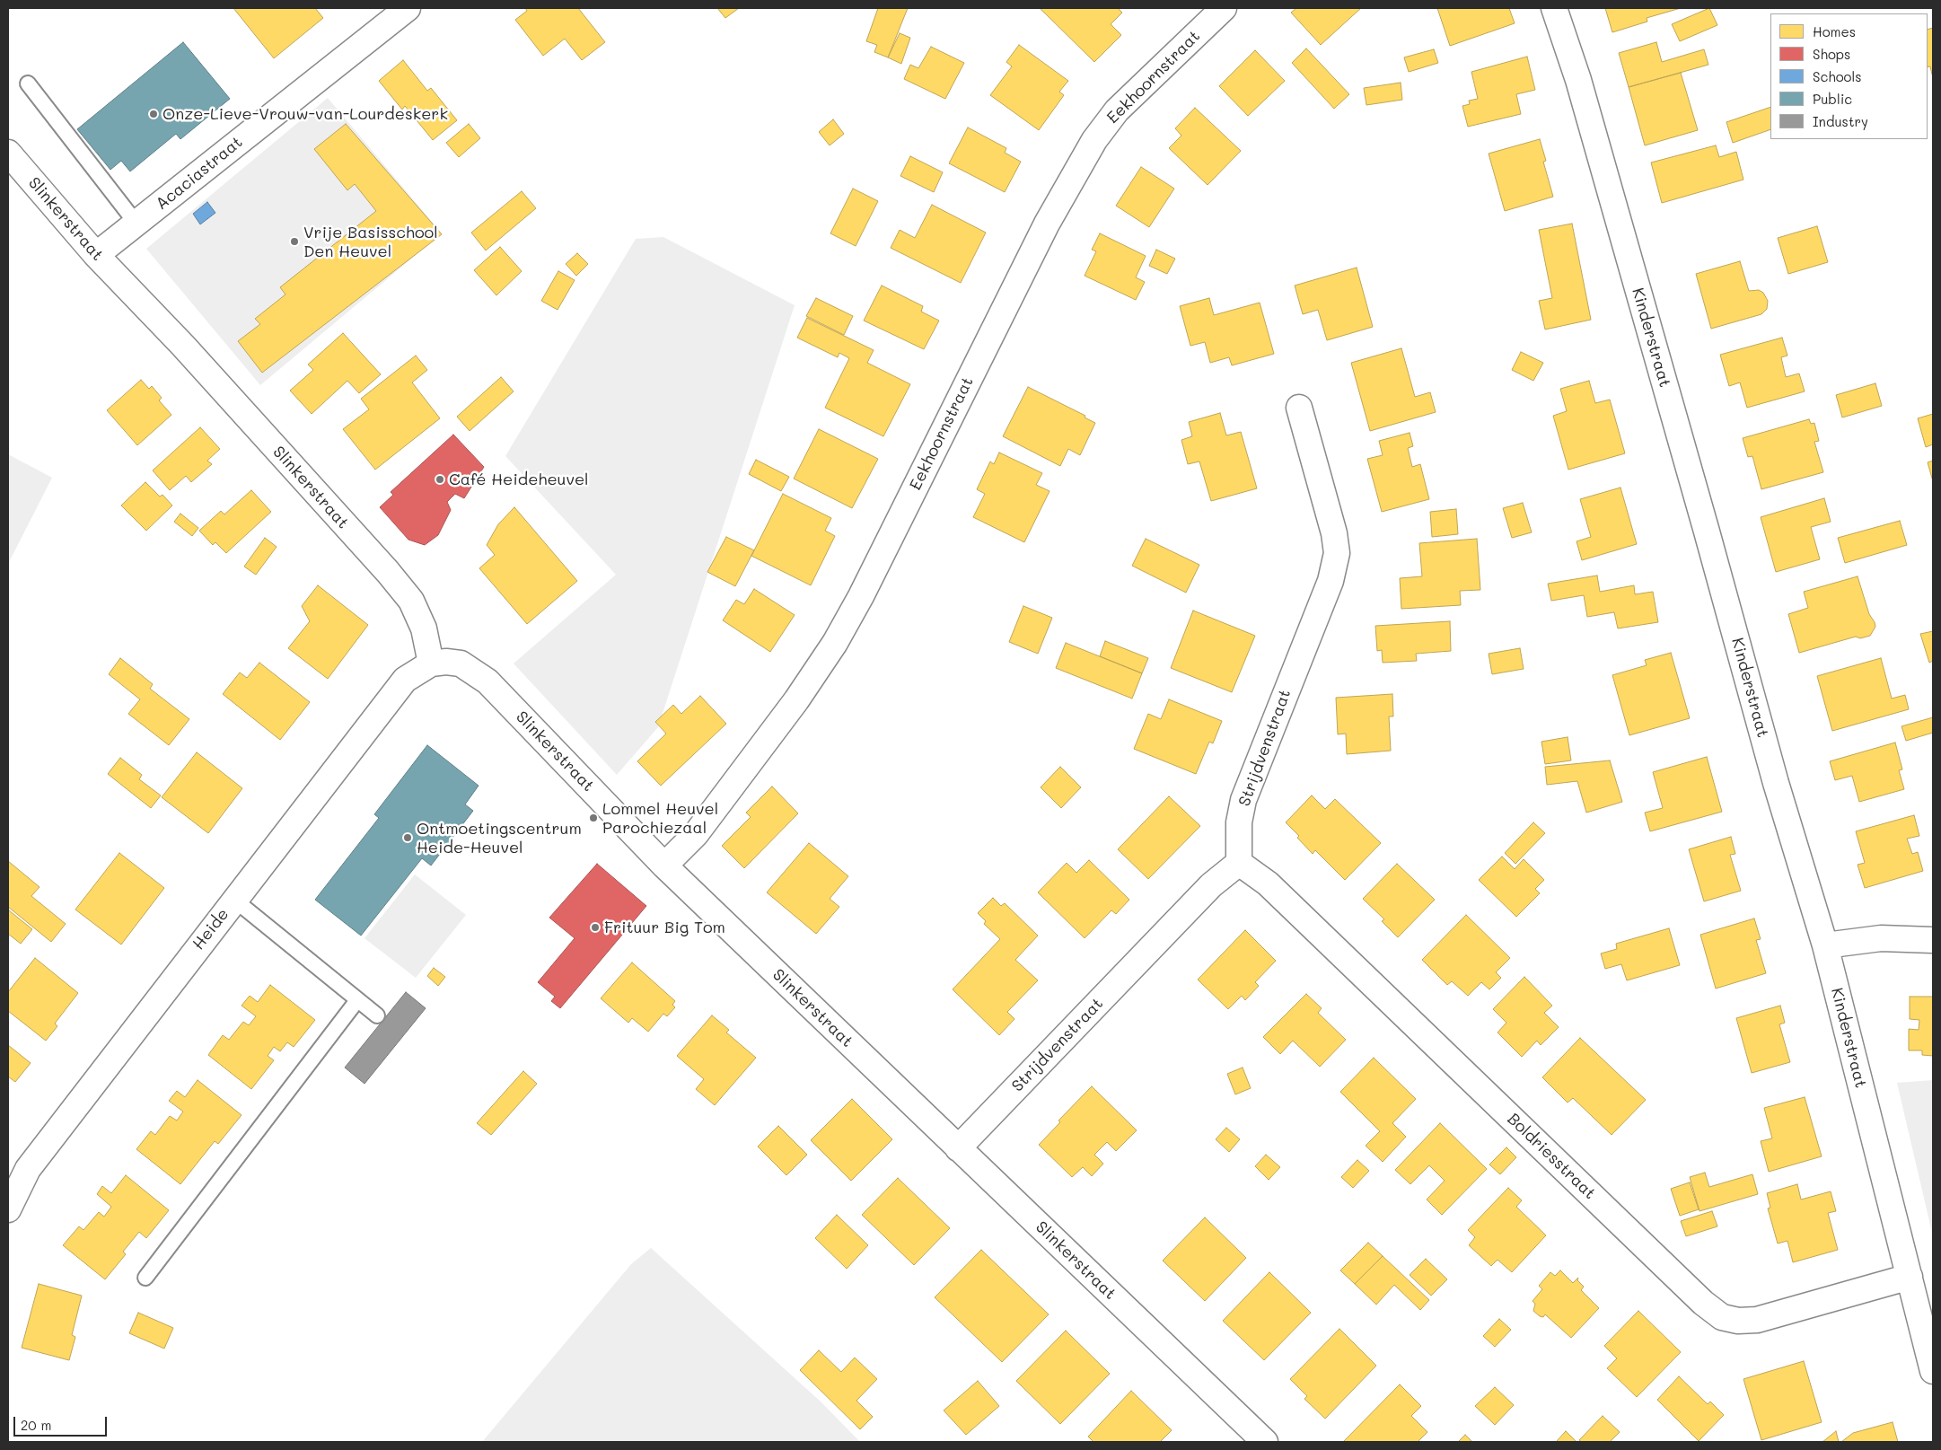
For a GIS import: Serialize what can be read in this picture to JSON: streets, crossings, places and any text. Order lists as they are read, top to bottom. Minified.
{"streets":{"street":["Eekhoornstraat","Acaciastraat","Slinkerstraat","Kinderstraat","Strijdvenstraat","Heide","Boldriesstraat"]},"crossings":[["Eekhoornstraat","Slinkerstraat"],["Acaciastraat","Slinkerstraat"],["Slinkerstraat","Strijdvenstraat"],["Slinkerstraat","Heide"],["Kinderstraat","Boldriesstraat"],["Strijdvenstraat","Boldriesstraat"]],"places":["Onze-Lieve-Vrouw-van-Lourdeskerk","Vrije Basisschool Den Heuvel","Café Heideheuvel","Lommel Heuvel Parochiezaal","Ontmoetingscentrum Heide-Heuvel","Frituur Big Tom"],"legend":["Homes","Shops","Schools","Public","Industry"],"scale_bar":"20 m"}
